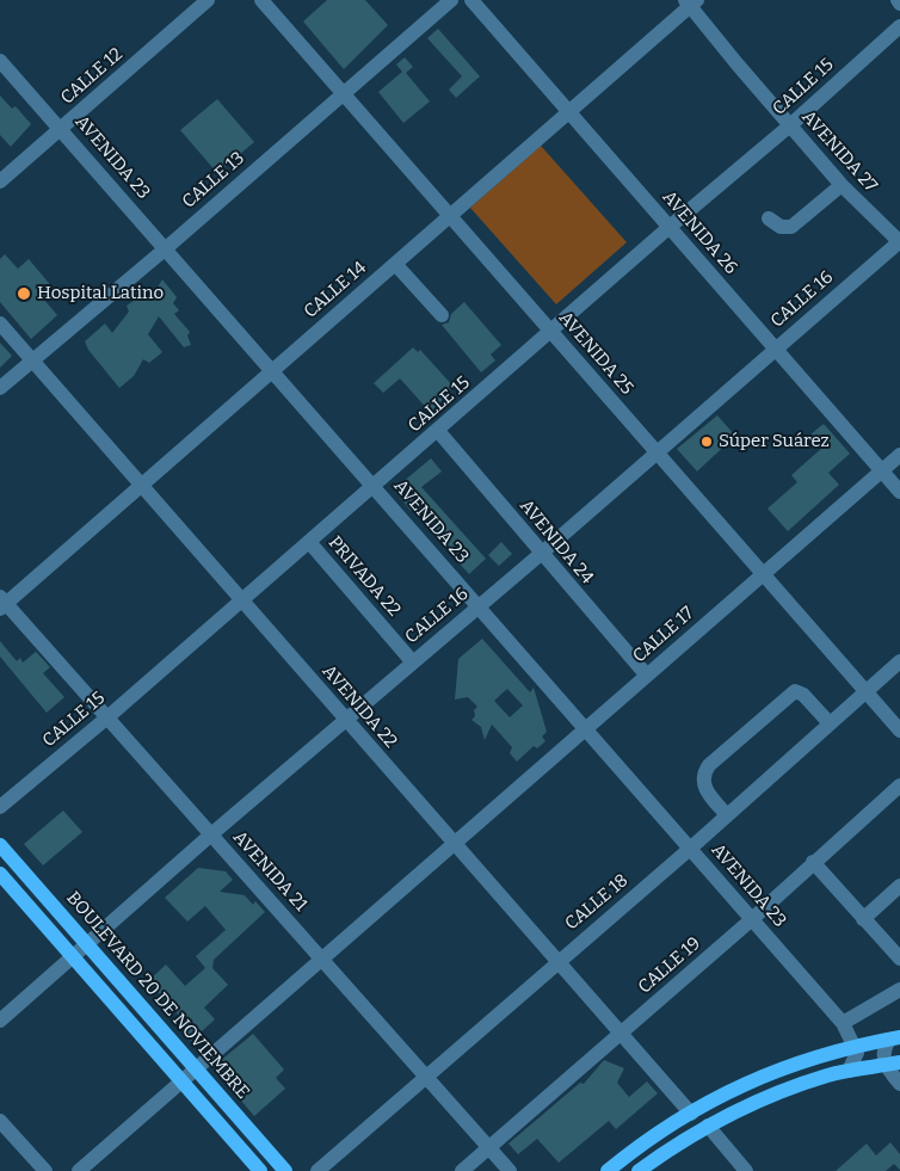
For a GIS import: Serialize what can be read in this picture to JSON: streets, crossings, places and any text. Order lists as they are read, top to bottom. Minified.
{"streets":{"main road":["BOULEVARD 20 DE NOVIEMBRE"],"street":["CALLE 12","CALLE 15","AVENIDA 27","AVENIDA 23","CALLE 13","AVENIDA 26","CALLE 14","CALLE 16","AVENIDA 25","AVENIDA 24","PRIVADA 22","CALLE 17","AVENIDA 22","AVENIDA 21","CALLE 18","CALLE 19"]},"crossings":[["CALLE 12","AVENIDA 23"],["CALLE 15","AVENIDA 27"],["CALLE 15","AVENIDA 23"],["CALLE 15","AVENIDA 26"],["CALLE 15","AVENIDA 25"],["CALLE 15","AVENIDA 24"],["CALLE 15","PRIVADA 22"],["CALLE 15","AVENIDA 22"],["CALLE 15","AVENIDA 21"],["AVENIDA 27","CALLE 14"],["AVENIDA 27","CALLE 16"],["AVENIDA 23","CALLE 13"],["AVENIDA 23","CALLE 14"],["AVENIDA 23","CALLE 16"],["AVENIDA 23","CALLE 17"],["AVENIDA 23","CALLE 18"],["AVENIDA 23","CALLE 19"],["CALLE 13","AVENIDA 25"],["CALLE 13","AVENIDA 22"],["AVENIDA 26","CALLE 14"],["AVENIDA 26","CALLE 16"],["AVENIDA 26","CALLE 17"],["CALLE 14","AVENIDA 25"],["CALLE 14","AVENIDA 22"],["CALLE 14","AVENIDA 21"],["CALLE 16","AVENIDA 25"],["CALLE 16","AVENIDA 24"],["CALLE 16","PRIVADA 22"],["CALLE 16","AVENIDA 22"],["CALLE 16","AVENIDA 21"],["CALLE 16","BOULEVARD 20 DE NOVIEMBRE"],["AVENIDA 25","CALLE 17"],["AVENIDA 25","CALLE 18"],["AVENIDA 24","CALLE 17"],["CALLE 17","AVENIDA 22"],["CALLE 17","AVENIDA 21"],["CALLE 17","BOULEVARD 20 DE NOVIEMBRE"],["AVENIDA 22","CALLE 18"],["AVENIDA 22","CALLE 19"],["AVENIDA 21","CALLE 18"],["AVENIDA 21","CALLE 19"]],"places":["Hospital Latino","Súper Suárez"]}
